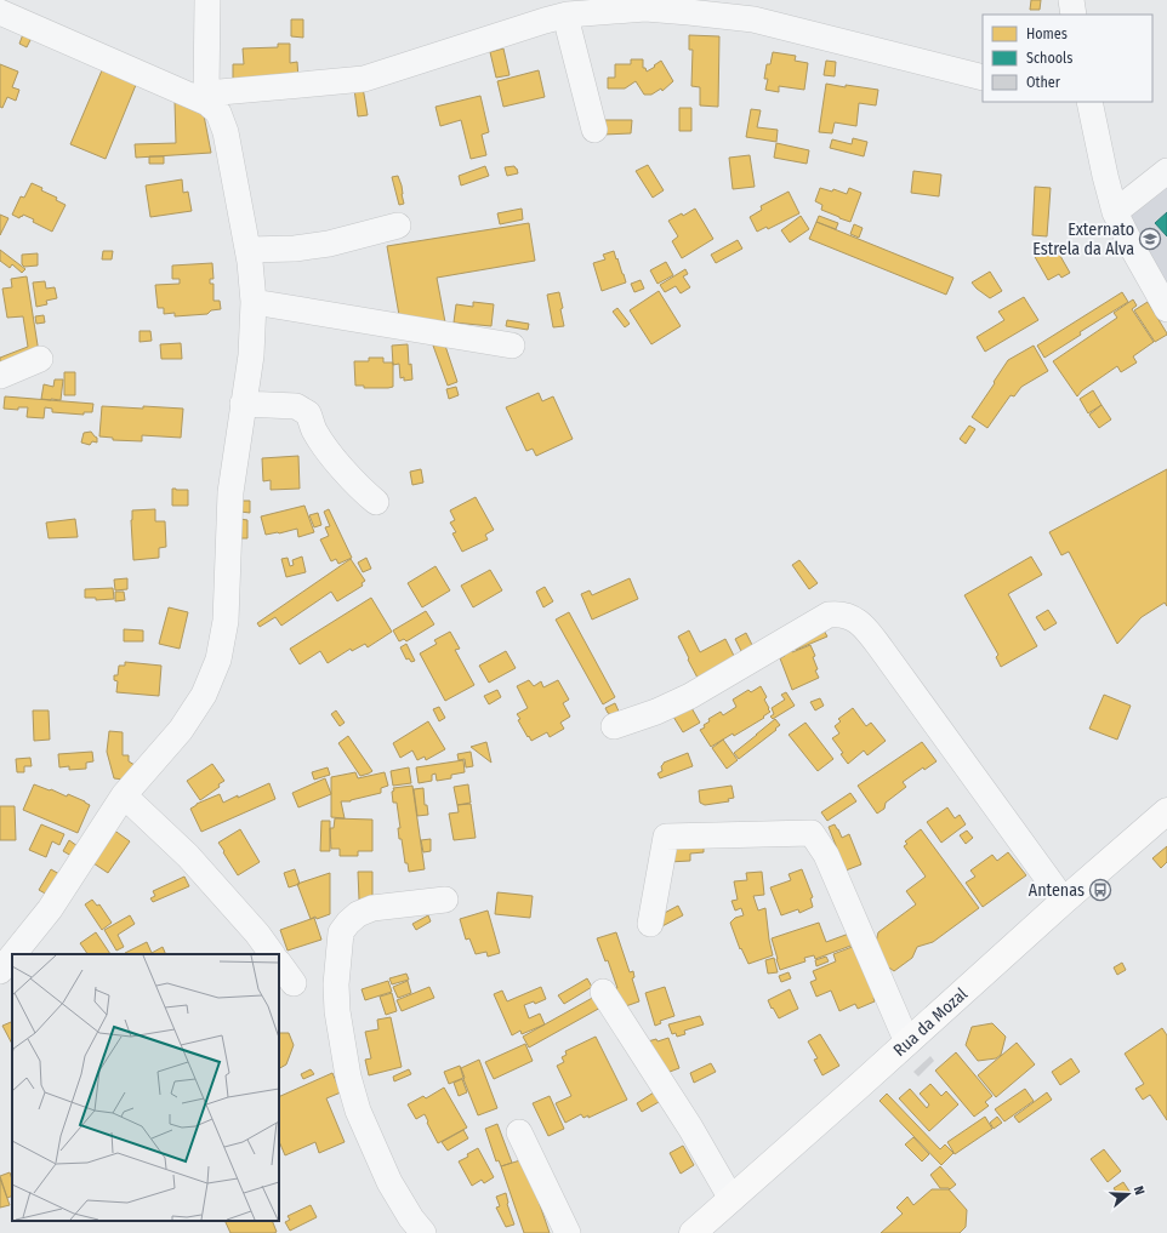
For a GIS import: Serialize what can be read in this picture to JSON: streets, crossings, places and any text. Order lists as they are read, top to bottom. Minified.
{"streets":{"main road":["Rua da Mozal"]},"places":{"school or university":["Externato Estrela da Alva"],"bus stop":["Antenas"]},"legend":["Homes","Schools","Other"],"north":"right"}
